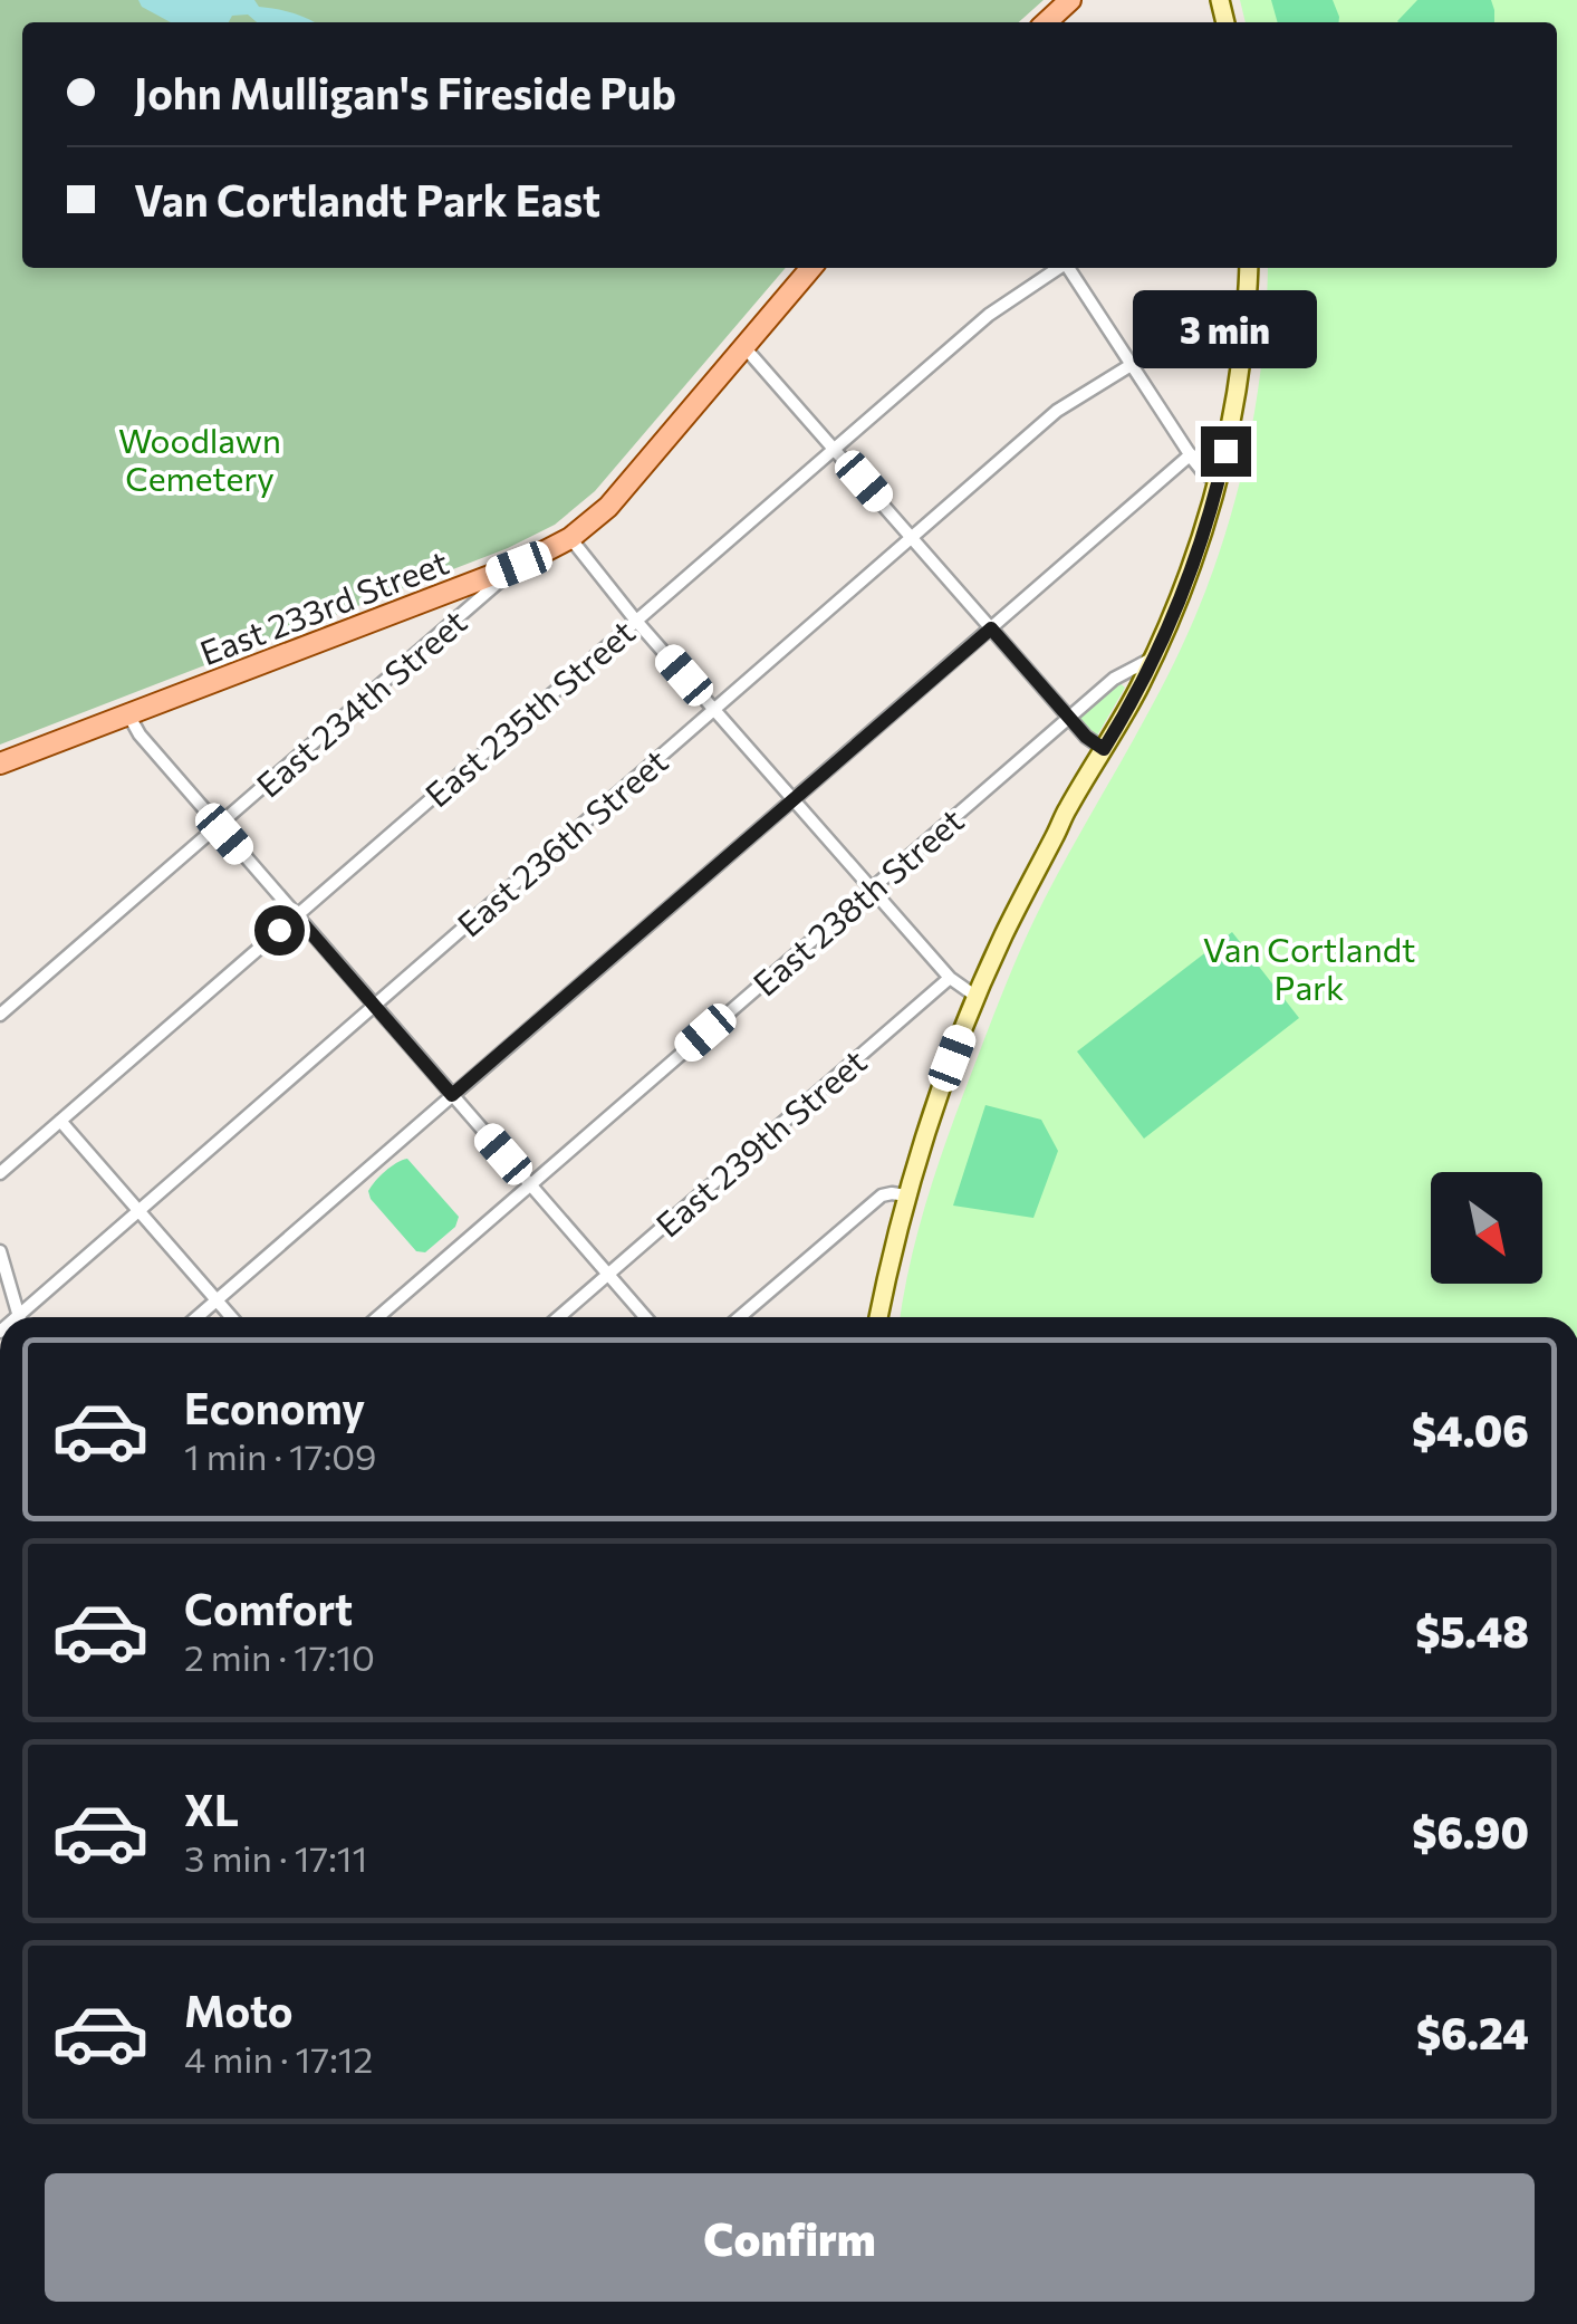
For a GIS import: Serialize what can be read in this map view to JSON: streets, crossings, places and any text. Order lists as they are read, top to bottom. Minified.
{"streets":{"main road":["East 233rd Street"],"street":["East 234th Street","East 235th Street","East 236th Street","East 238th Street","East 239th Street"]},"crossings":[["East 233rd Street","East 234th Street"]],"parks":["Woodlawn Cemetery","Van Cortlandt Park"],"north":"bottom right","page":{"banner":["John Mulligan's Fireside Pub","Van Cortlandt Park East"],"bubble":"3 min","list":[{"name":"Economy","note":"1 min · 17:09","value":"$4.06"},{"name":"Comfort","note":"2 min · 17:10","value":"$5.48"},{"name":"XL","note":"3 min · 17:11","value":"$6.90"},{"name":"Moto","note":"4 min · 17:12","value":"$6.24"}],"buttons":"Confirm"}}
